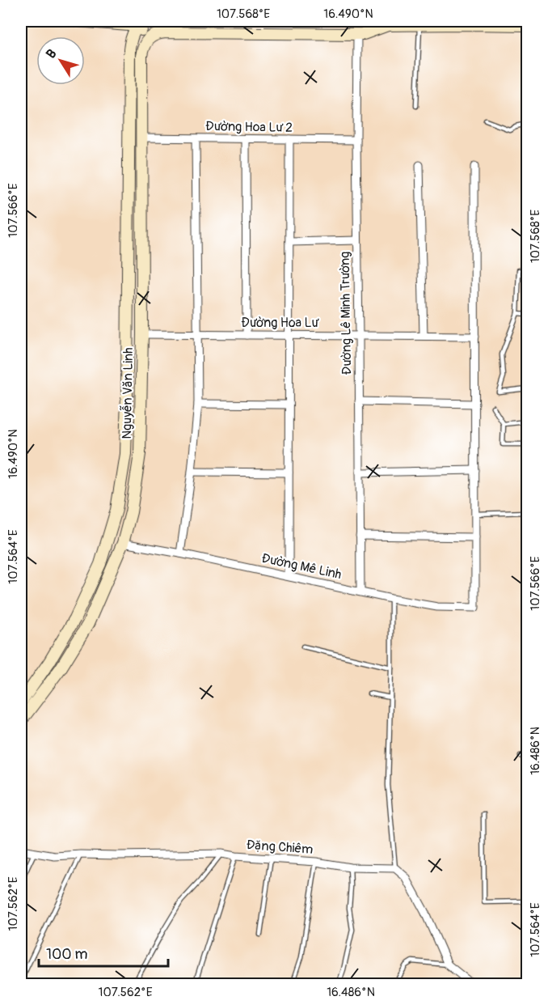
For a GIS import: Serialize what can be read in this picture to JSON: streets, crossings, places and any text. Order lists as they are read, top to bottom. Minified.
{"streets":{"main road":["Nguyễn Văn Linh"],"street":["Đường Hoa Lư 2","Đường Lê Minh Trường","Đường Hoa Lư","Đường Mê Linh","Đặng Chiêm"]},"crossings":[["Đường Hoa Lư 2","Đường Lê Minh Trường"],["Đường Hoa Lư 2","Nguyễn Văn Linh"],["Đường Lê Minh Trường","Đường Hoa Lư"],["Đường Lê Minh Trường","Đường Mê Linh"],["Đường Hoa Lư","Nguyễn Văn Linh"],["Nguyễn Văn Linh","Đường Mê Linh"]],"scale_bar":"100 m","north":"top left","coordinates":["107.568°E","16.490°N","107.566°E","107.564°E","16.486°N","107.562°E"]}
